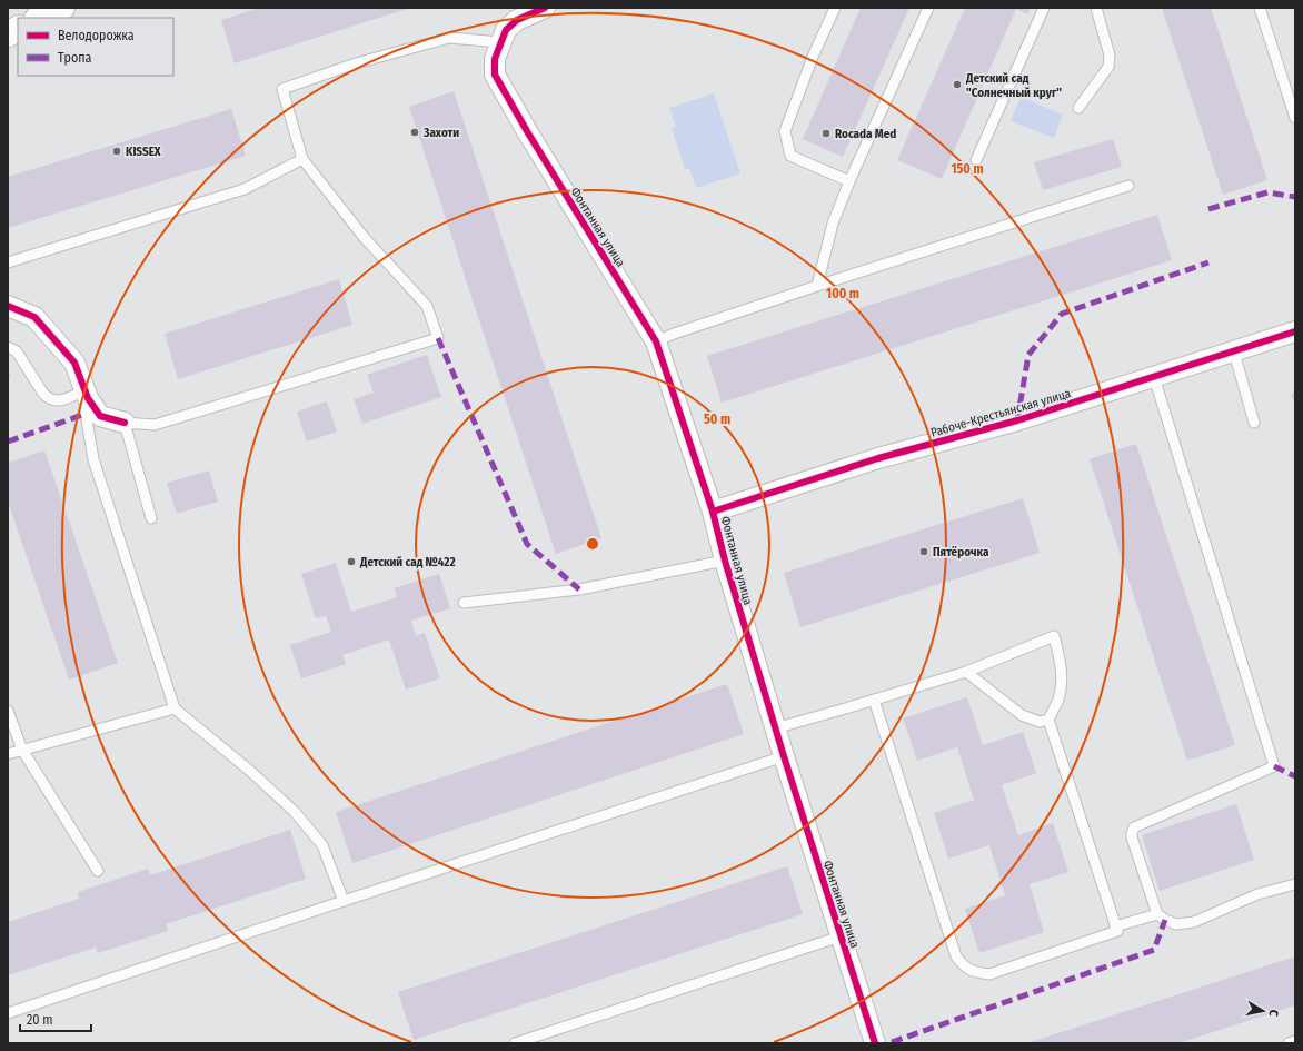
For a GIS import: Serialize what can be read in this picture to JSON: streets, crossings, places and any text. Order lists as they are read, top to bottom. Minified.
{"streets":{"street":["Фонтанная улица","Рабоче-Крестьянская улица"]},"crossings":[["Фонтанная улица","Рабоче-Крестьянская улица"]],"places":["Детский сад \"Солнечный круг\"","Захоти","Rocada Med","KISSEX","Пятёрочка","Детский сад №422"],"legend":["Велодорожка","Тропа"],"scale_bar":"20 m","north":"right","rings":["150 m","100 m","50 m"]}
